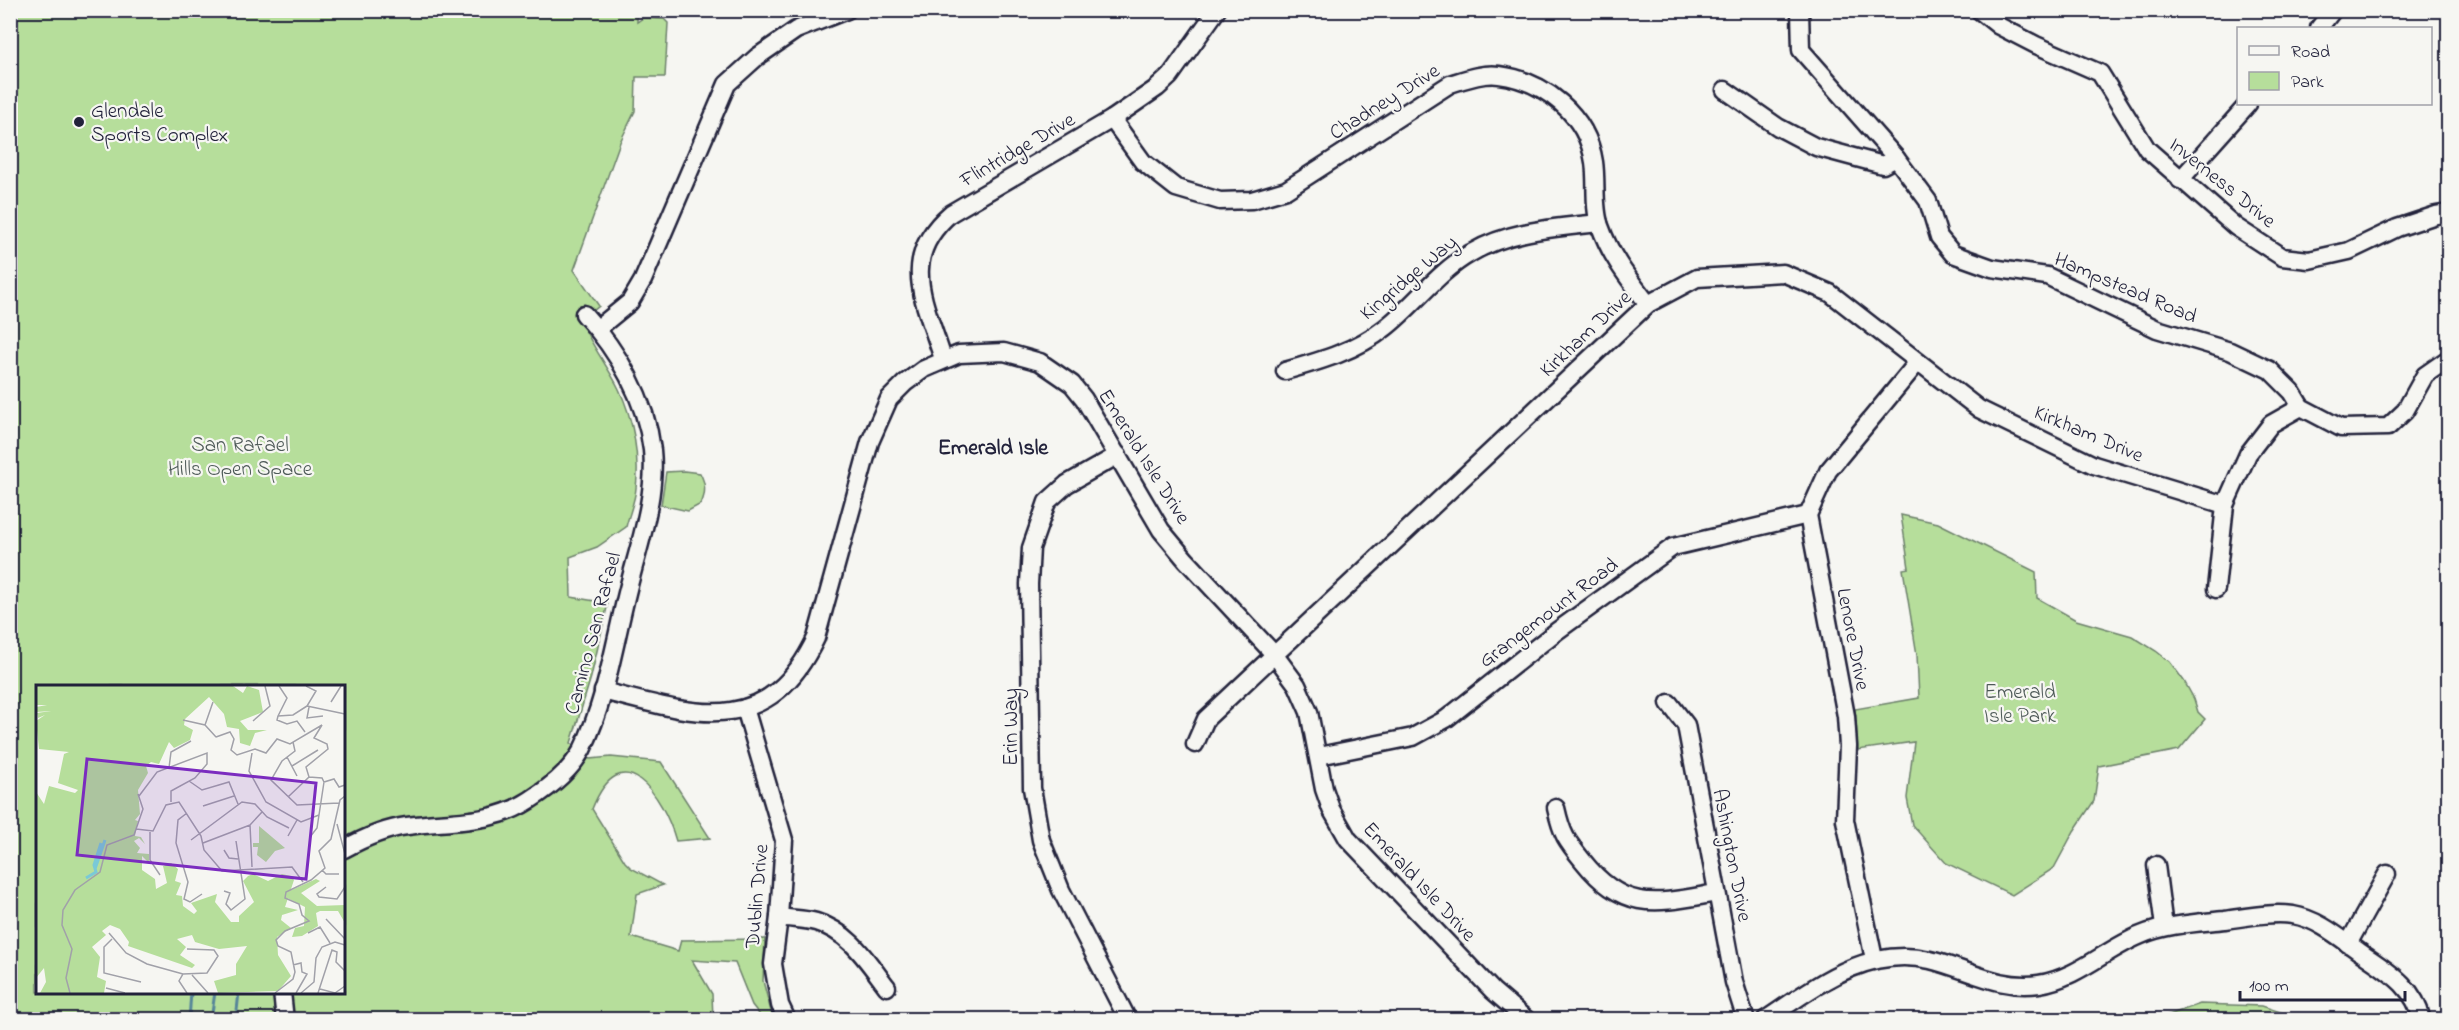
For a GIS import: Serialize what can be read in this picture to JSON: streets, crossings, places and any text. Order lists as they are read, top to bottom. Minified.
{"streets":{"street":["Chadney Drive","Flintridge Drive","Inverness Drive","Kingridge Way","Hampstead Road","Kirkham Drive","Emerald Isle Drive","Grangemount Road","Camino San Rafael","Lenore Drive","Erin Way","Ashington Drive","Dublin Drive"]},"crossings":[["Chadney Drive","Flintridge Drive"],["Chadney Drive","Kingridge Way"],["Chadney Drive","Kirkham Drive"],["Flintridge Drive","Emerald Isle Drive"],["Kirkham Drive","Emerald Isle Drive"],["Emerald Isle Drive","Grangemount Road"],["Emerald Isle Drive","Camino San Rafael"],["Emerald Isle Drive","Erin Way"],["Emerald Isle Drive","Dublin Drive"],["Grangemount Road","Lenore Drive"]],"districts":["Emerald Isle"],"parks":["San Rafael Hills Open Space","Emerald Isle Park"],"places":["Glendale Sports Complex"],"legend":["Road","Park"],"scale_bar":"100 m"}
